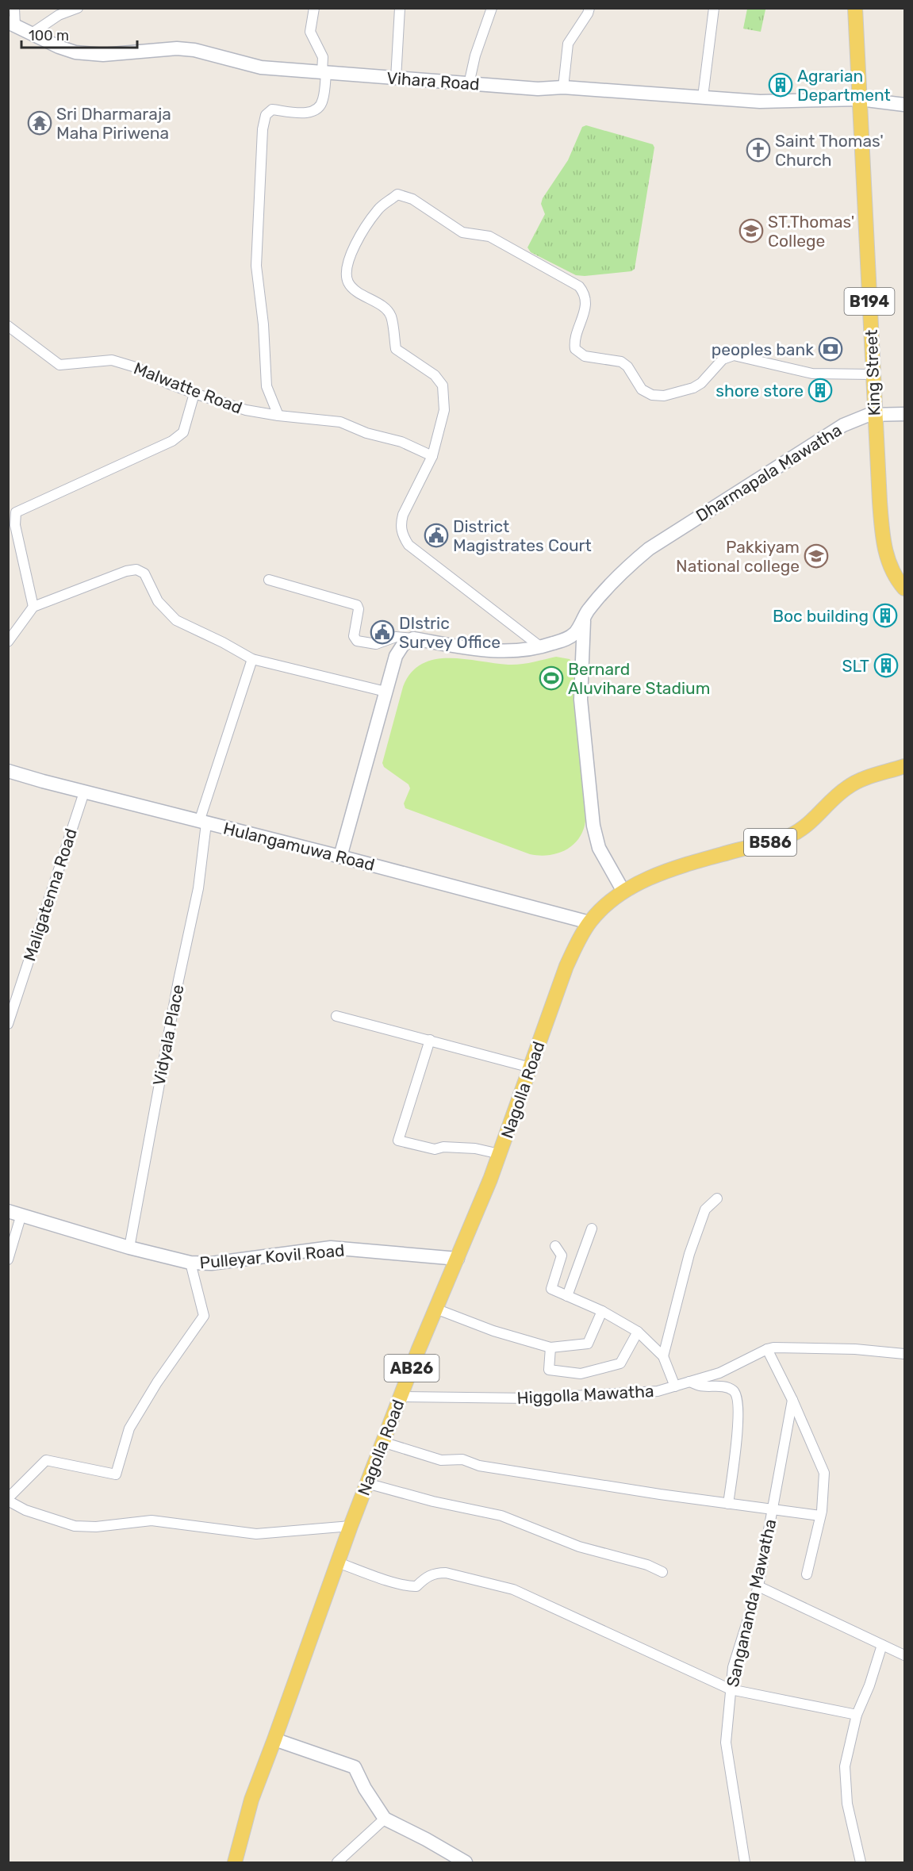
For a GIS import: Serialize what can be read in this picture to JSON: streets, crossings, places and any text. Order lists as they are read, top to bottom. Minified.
{"streets":{"main road":["B194","King Street","B586","Nagolla Road","AB26"],"street":["Vihara Road","Malwatte Road","Dharmapala Mawatha","Hulangamuwa Road","Maligatenna Road","Vidyala Place","Pulleyar Kovil Road","Higgolla Mawatha","Sangananda Mawatha"]},"crossings":[["Vihara Road","King Street"],["King Street","Dharmapala Mawatha"],["B586","Nagolla Road"],["Hulangamuwa Road","Maligatenna Road"],["Hulangamuwa Road","Vidyala Place"],["Hulangamuwa Road","Nagolla Road"],["Vidyala Place","Pulleyar Kovil Road"],["Nagolla Road","Pulleyar Kovil Road"],["Nagolla Road","Higgolla Mawatha"]],"places":{"building":["Agrarian Department","shore store","Boc building","SLT"],"temple":["Sri Dharmaraja Maha Piriwena"],"church":["Saint Thomas' Church"],"school or university":["ST.Thomas' College","Pakkiyam National college"],"bank":["peoples bank"],"public building":["District Magistrates Court","DIstric Survey Office"],"sports":["Bernard Aluvihare Stadium"]},"scale_bar":"100 m"}
